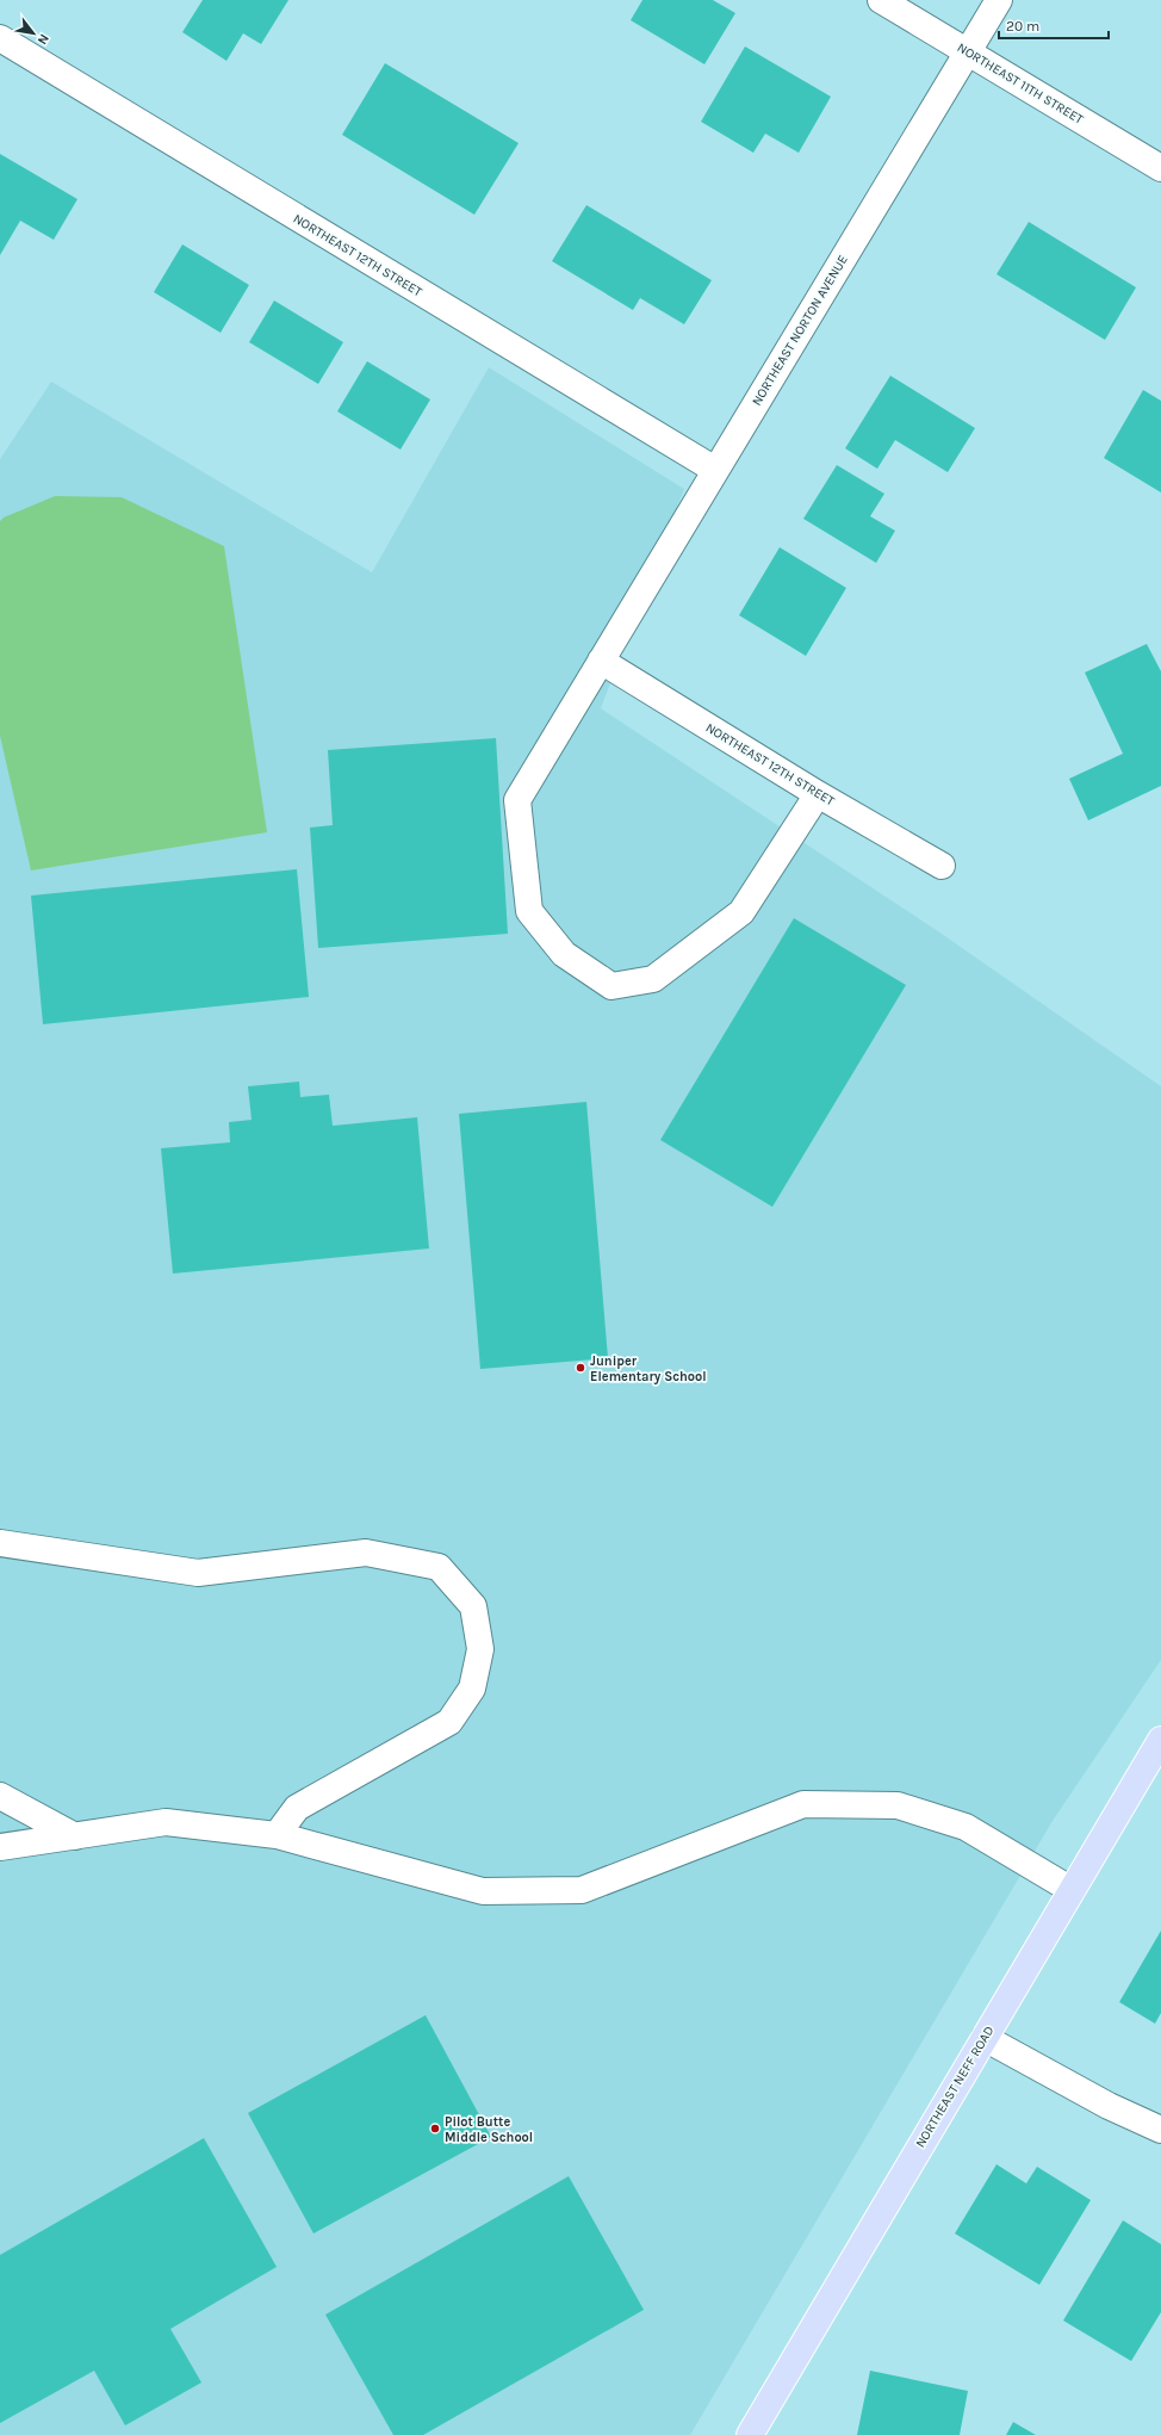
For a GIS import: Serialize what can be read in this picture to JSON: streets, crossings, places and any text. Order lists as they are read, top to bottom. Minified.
{"streets":{"main road":["NORTHEAST NEFF ROAD"],"street":["NORTHEAST 11TH STREET","NORTHEAST 12TH STREET","NORTHEAST NORTON AVENUE"]},"crossings":[["NORTHEAST 11TH STREET","NORTHEAST NORTON AVENUE"],["NORTHEAST 12TH STREET","NORTHEAST NORTON AVENUE"]],"places":["Juniper Elementary School","Pilot Butte Middle School"],"scale_bar":"20 m","north":"bottom right"}
